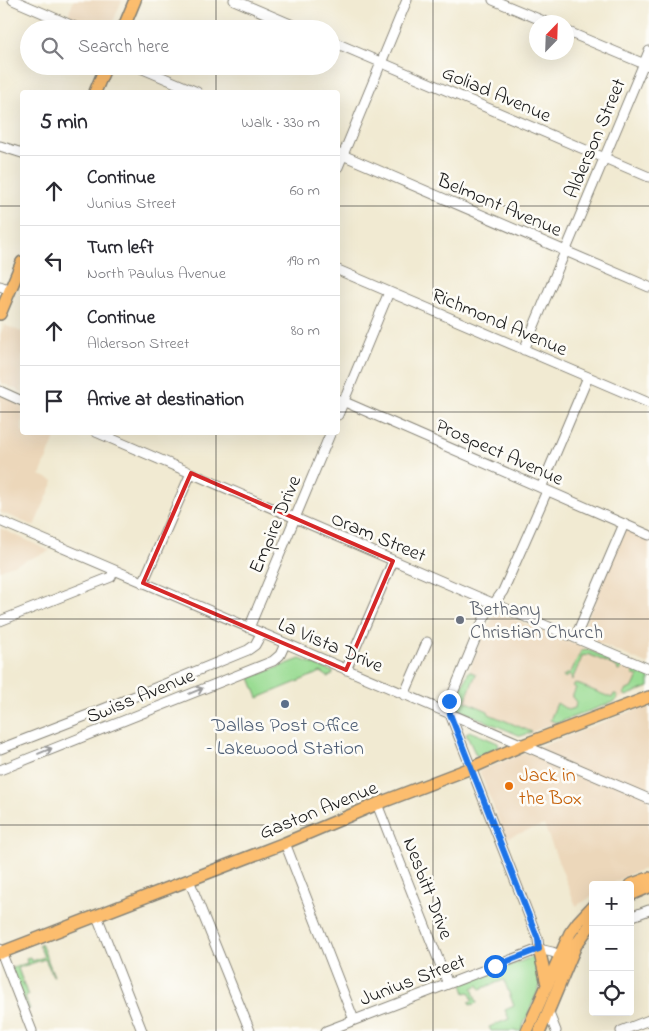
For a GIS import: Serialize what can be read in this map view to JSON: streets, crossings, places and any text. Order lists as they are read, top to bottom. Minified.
{"streets":{"main road":["Gaston Avenue"],"street":["Goliad Avenue","Alderson Street","Belmont Avenue","Richmond Avenue","Prospect Avenue","Empire Drive","Oram Street","La Vista Drive","Swiss Avenue","Nesbitt Drive","Junius Street"]},"crossings":[["Goliad Avenue","Alderson Street"],["Alderson Street","Belmont Avenue"],["Alderson Street","Richmond Avenue"],["Empire Drive","Oram Street"],["Empire Drive","La Vista Drive"],["La Vista Drive","Swiss Avenue"],["La Vista Drive","Gaston Avenue"],["Gaston Avenue","Nesbitt Drive"],["Nesbitt Drive","Junius Street"]],"places":["Bethany Christian Church","Dallas Post Office – Lakewood Station","Jack in the Box"],"north":"top right","page":{"search":"Search here","heading":["5 min","Walk · 330 m"],"list":[["Continue","Junius Street","60 m"],["Turn left","North Paulus Avenue","190 m"],["Continue","Alderson Street","80 m"],"Arrive at destination"],"map_buttons":["+","−"]}}
